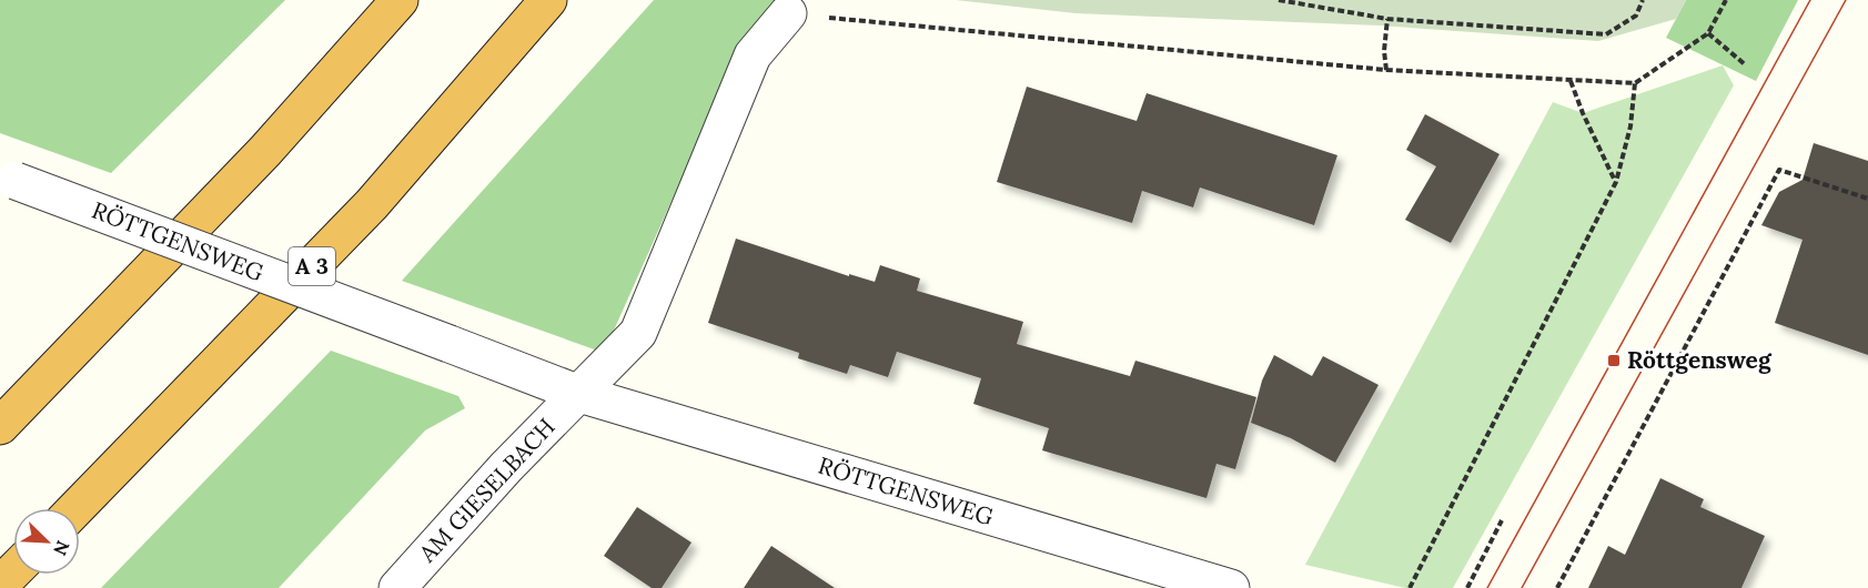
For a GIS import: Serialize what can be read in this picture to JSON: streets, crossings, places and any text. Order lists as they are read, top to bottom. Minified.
{"streets":{"highway":["A 3"],"street":["RÖTTGENSWEG","AM GIESELBACH"]},"crossings":[["RÖTTGENSWEG","AM GIESELBACH"]],"places":{"transit":["Röttgensweg"]},"north":"bottom right"}
